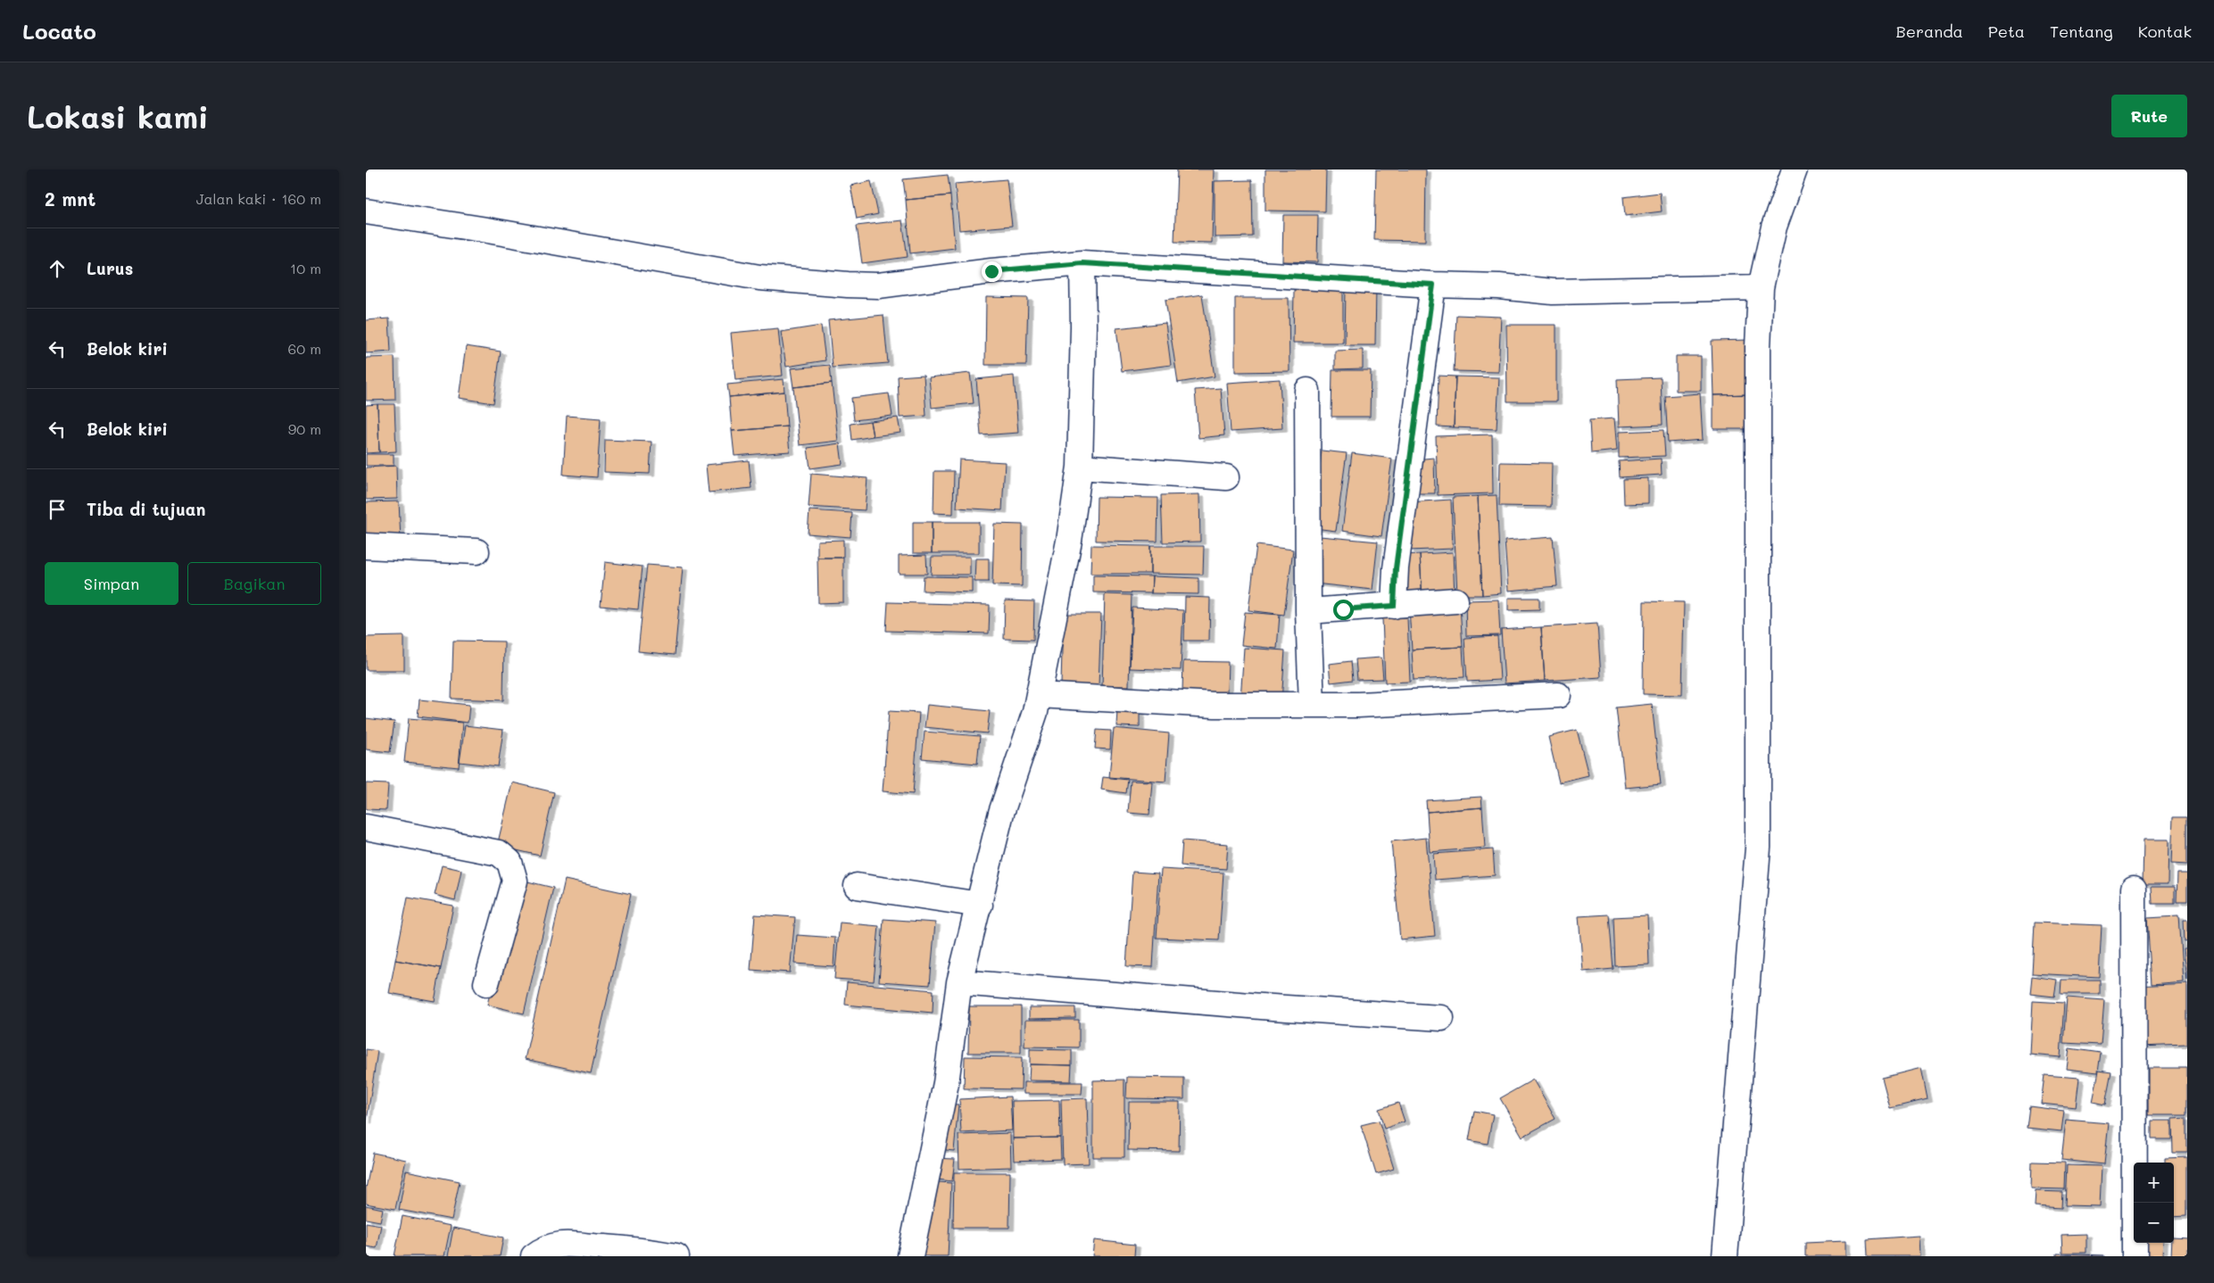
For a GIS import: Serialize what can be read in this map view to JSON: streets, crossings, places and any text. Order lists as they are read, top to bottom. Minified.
{"page":{"header":"Locato","nav":["Beranda","Peta","Tentang","Kontak"],"buttons":["Rute",["Simpan","Bagikan"]],"title":"Lokasi kami","heading":["2 mnt","Jalan kaki · 160 m"],"list":[["Lurus","10 m"],["Belok kiri","60 m"],["Belok kiri","90 m"],"Tiba di tujuan"],"map_buttons":["+","−"]}}
